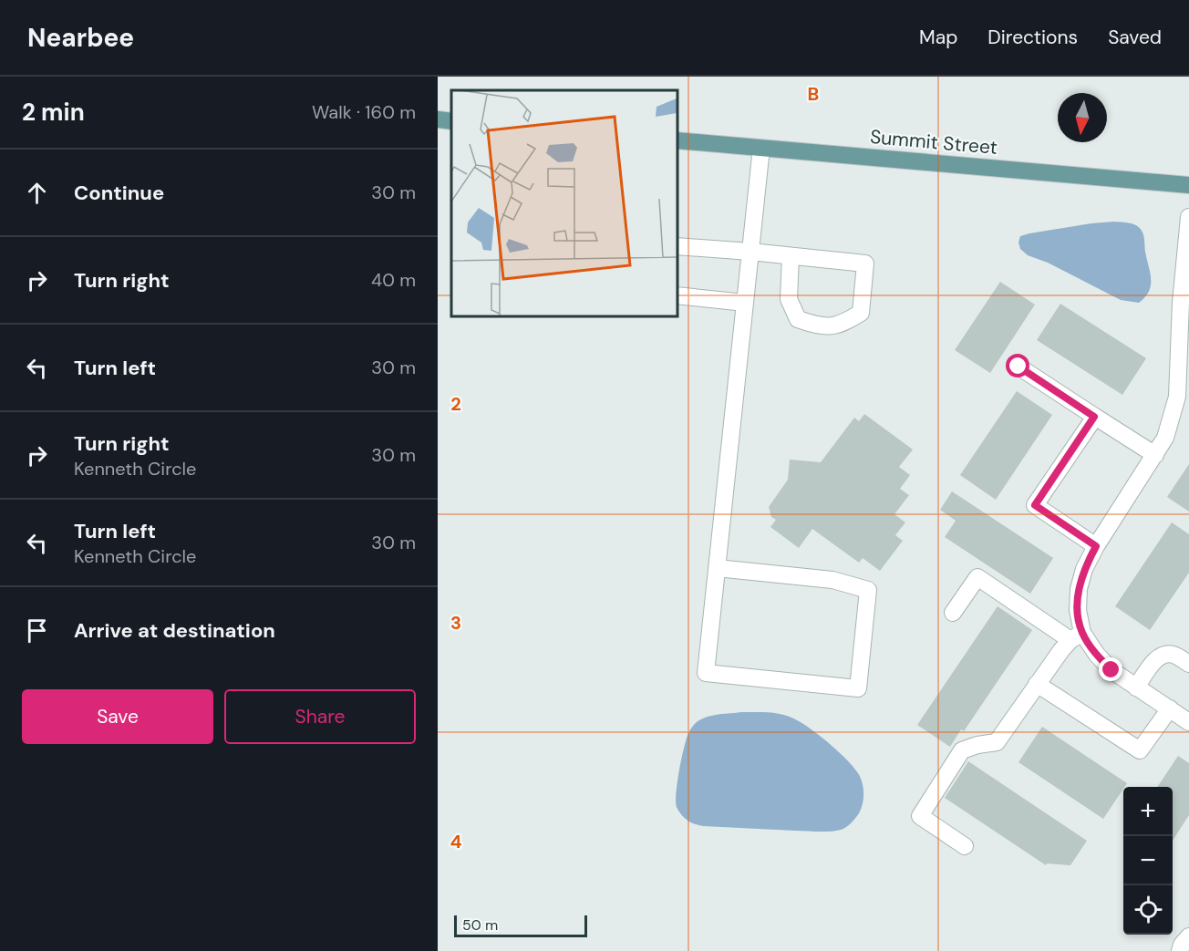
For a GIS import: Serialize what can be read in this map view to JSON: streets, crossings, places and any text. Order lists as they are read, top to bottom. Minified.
{"streets":{"main road":["Summit Street"]},"scale_bar":"50 m","north":"bottom","page":{"header":"Nearbee","nav":["Map","Directions","Saved"],"heading":["2 min","Walk · 160 m"],"list":[["Continue","30 m"],["Turn right","40 m"],["Turn left","30 m"],["Turn right","Kenneth Circle","30 m"],["Turn left","Kenneth Circle","30 m"],"Arrive at destination"],"buttons":["Save","Share"],"map_buttons":["+","−"],"scale":"50 m"},"grid":{"columns":["B"],"rows":["2","3","4"]}}
